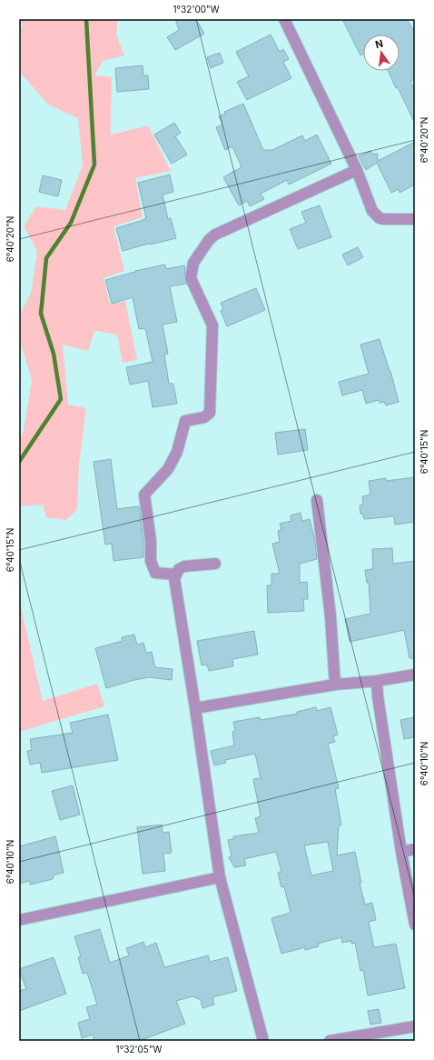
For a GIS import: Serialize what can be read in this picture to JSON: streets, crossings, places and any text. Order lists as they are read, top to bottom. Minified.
{"north":"top","coordinates":["1°32'00\"W","6°40'20\"N","6°40'15\"N","6°40'10\"N","1°32'05\"W"]}
